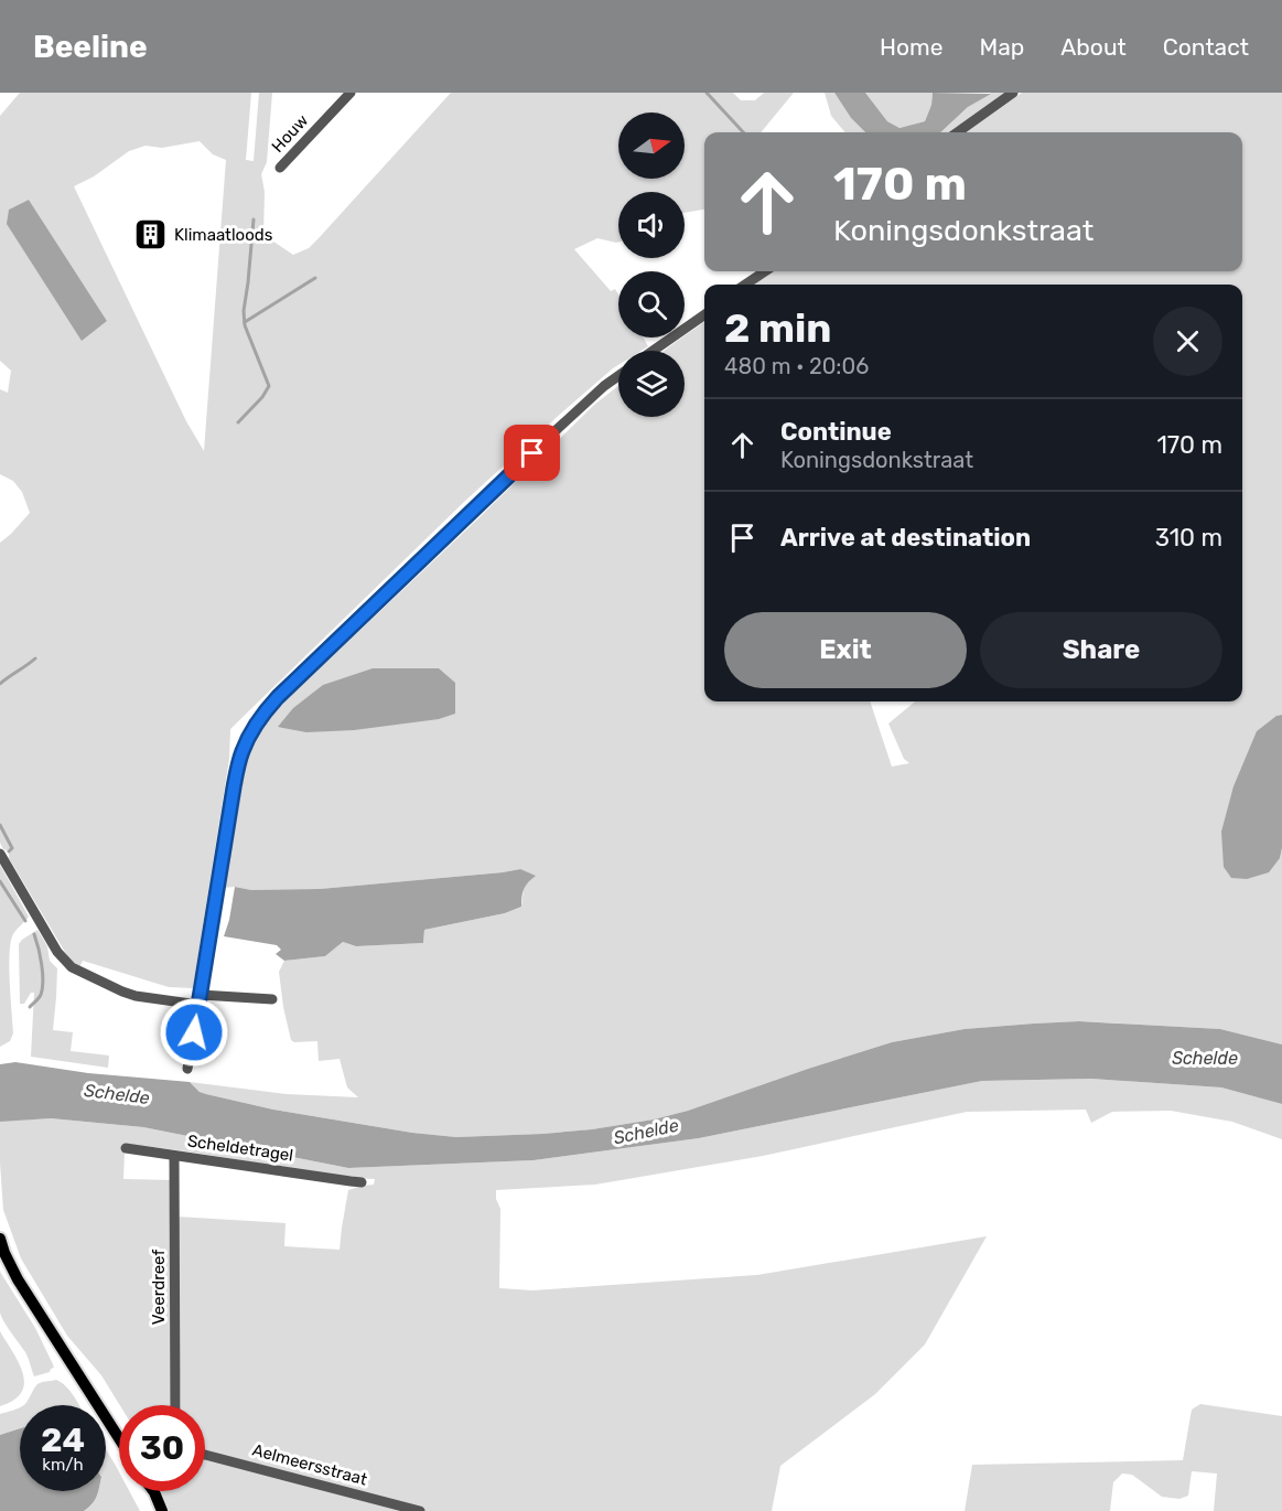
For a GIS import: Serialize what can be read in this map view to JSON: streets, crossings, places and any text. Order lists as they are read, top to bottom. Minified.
{"streets":{"street":["Houw","Scheldetragel","Veerdreef","Aelmeersstraat"]},"crossings":[["Scheldetragel","Veerdreef"]],"water":["Schelde"],"places":{"building":["Klimaatloods"]},"north":"right","page":{"header":"Beeline","nav":["Home","Map","About","Contact"],"turn":["170 m","Koningsdonkstraat"],"heading":["2 min","480 m · 20:06"],"list":[{"name":"Continue","note":"Koningsdonkstraat","value":"170 m"},{"name":"Arrive at destination","value":"310 m"}],"buttons":["Exit","Share"],"speed":"24 km/h","limit":"30"}}
